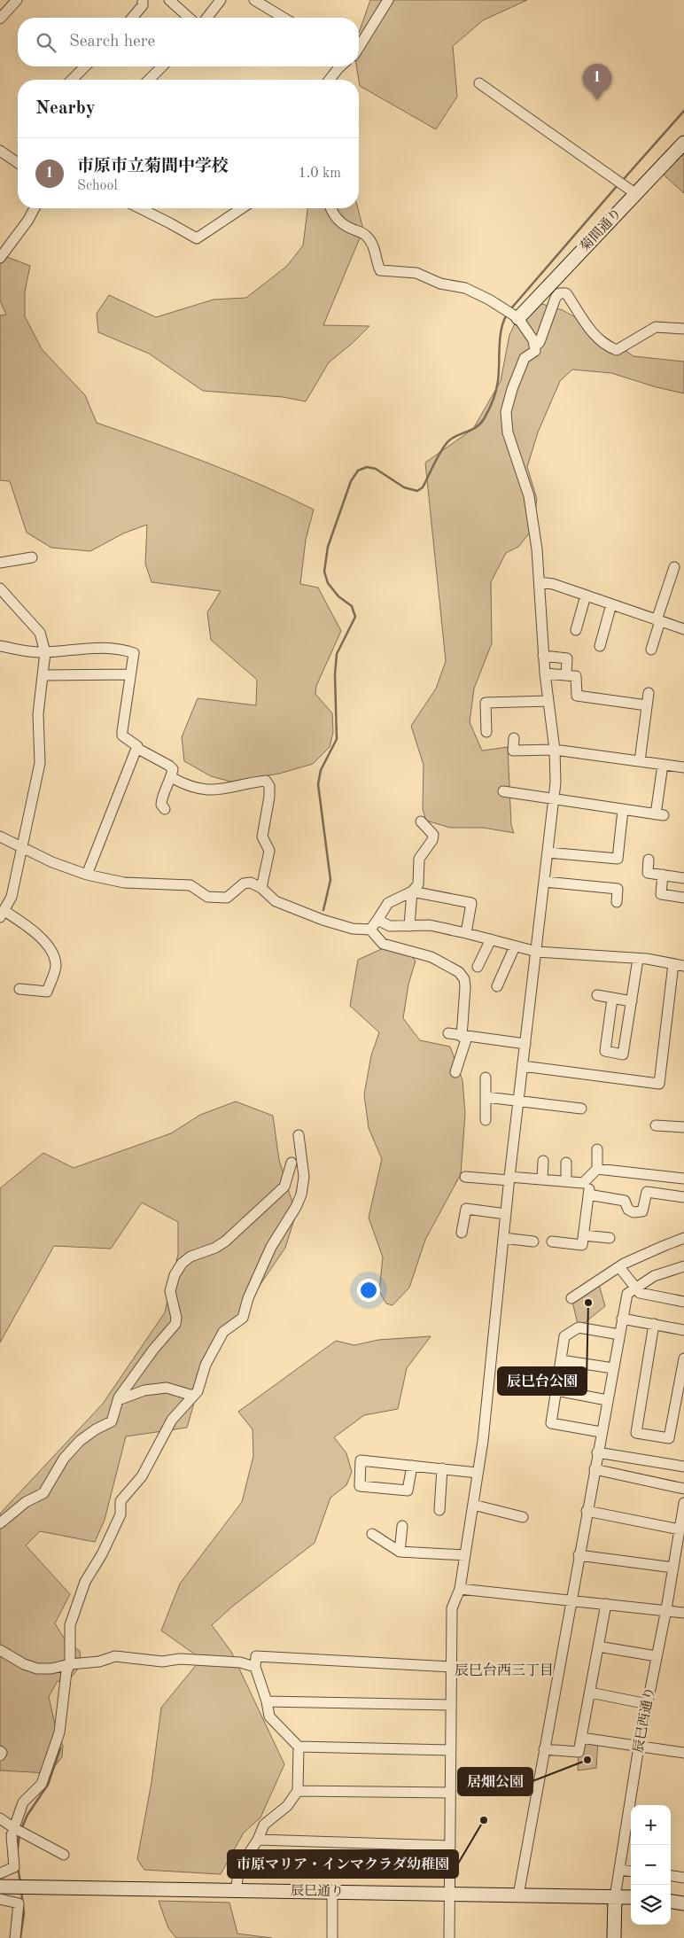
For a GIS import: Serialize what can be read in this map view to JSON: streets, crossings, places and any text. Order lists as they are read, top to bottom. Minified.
{"streets":{"street":["菊間通り","辰巳西通り","辰巳通り"]},"crossings":[["辰巳西通り","辰巳通り"]],"districts":["辰巳台西三丁目"],"places":["辰巳台公園","居畑公園","市原マリア・インマクラダ幼稚園"],"page":{"search":"Search here","pins":"1","heading":"Nearby","list":[{"mark":"1","name":"市原市立菊間中学校","note":"School","value":"1.0 km"}],"map_buttons":["+","−"]}}
